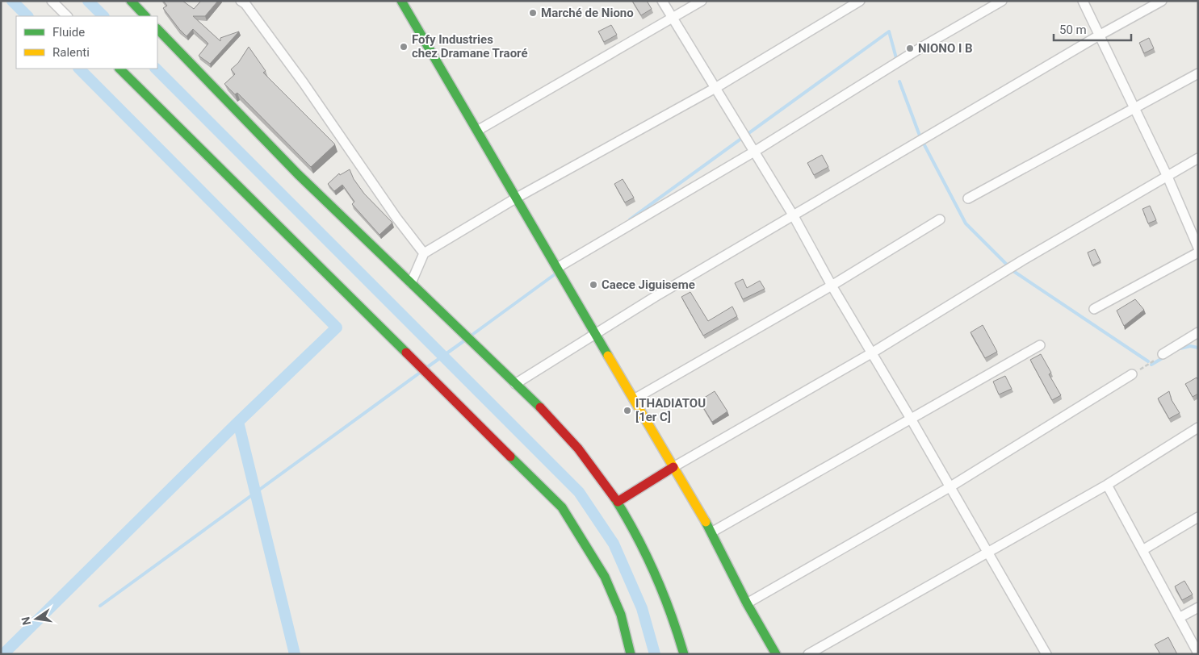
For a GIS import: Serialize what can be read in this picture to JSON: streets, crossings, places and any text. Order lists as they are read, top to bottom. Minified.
{"places":["Marché de Niono","Fofy Industries chez Dramane Traoré","NIONO I B","Caece Jiguiseme","ITHADIATOU [1er C]"],"legend":["Fluide","Ralenti"],"scale_bar":"50 m","north":"left"}
